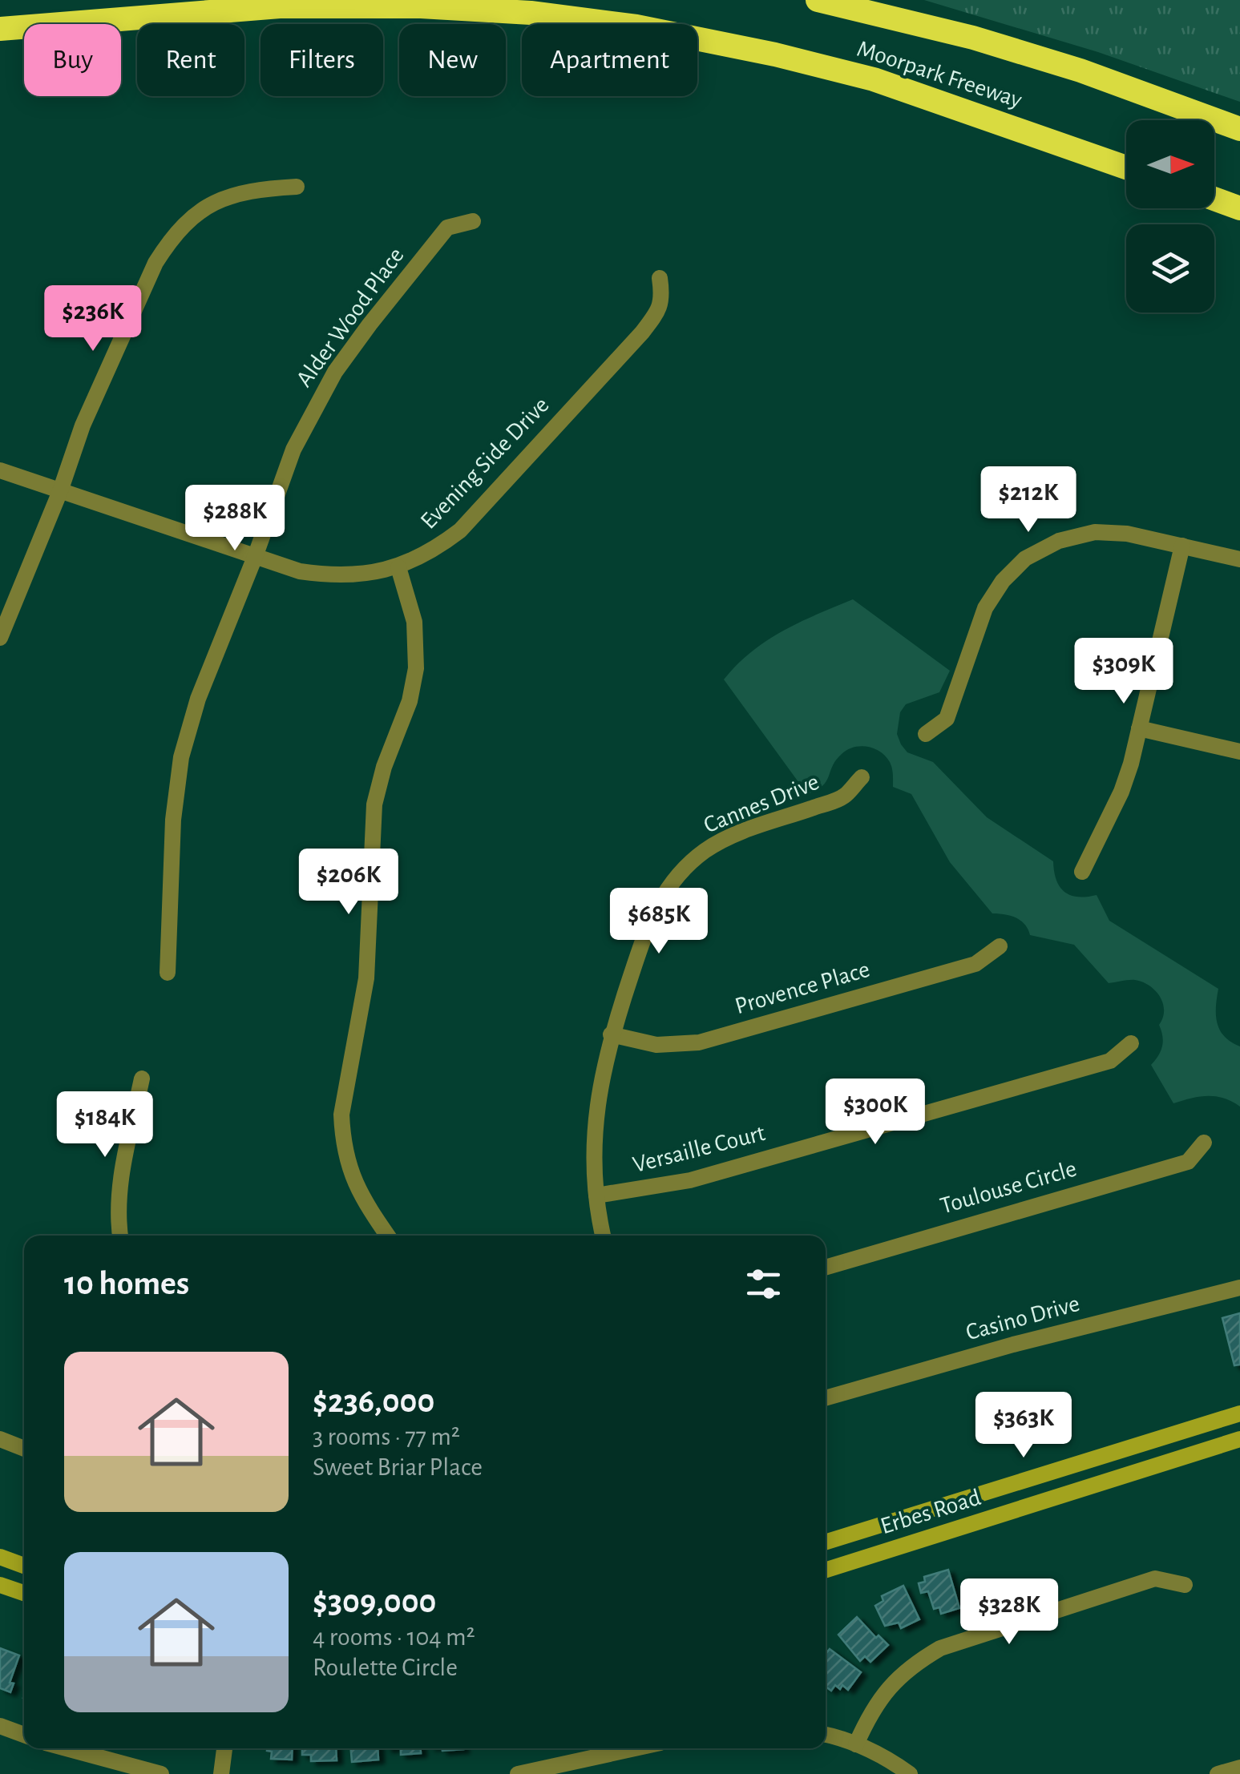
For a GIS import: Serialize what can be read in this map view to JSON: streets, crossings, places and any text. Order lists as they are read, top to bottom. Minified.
{"streets":{"highway":["Moorpark Freeway"],"main road":["Erbes Road"],"street":["Alder Wood Place","Evening Side Drive","Cannes Drive","Provence Place","Versaille Court","Toulouse Circle","Casino Drive"]},"crossings":[["Alder Wood Place","Evening Side Drive"],["Cannes Drive","Provence Place"],["Cannes Drive","Versaille Court"]],"north":"right","page":{"chip":["Buy","Rent","Filters","New","Apartment"],"price":["$236K","$212K","$288K","$309K","$206K","$685K","$300K","$184K","$363K","$328K"],"heading":"10 homes","list":[{"name":"$236,000","note":"3 rooms · 77 m² · Sweet Briar Place"},{"name":"$309,000","note":"4 rooms · 104 m² · Roulette Circle"}]}}
